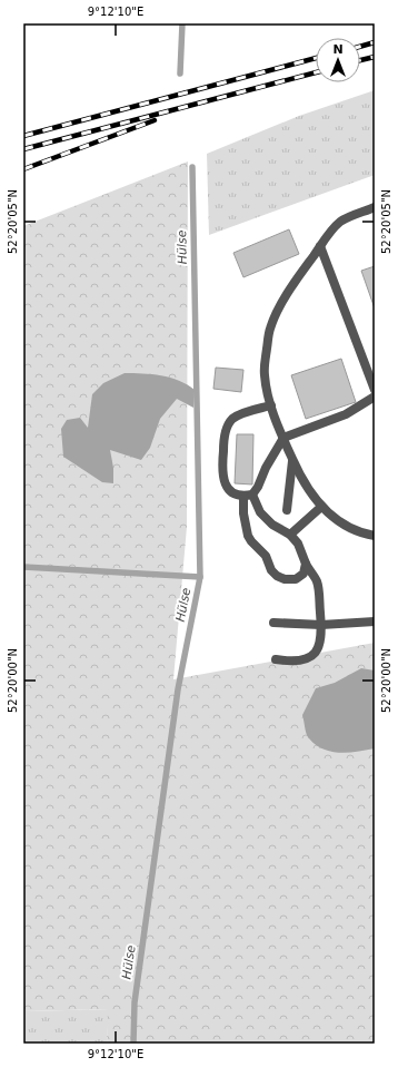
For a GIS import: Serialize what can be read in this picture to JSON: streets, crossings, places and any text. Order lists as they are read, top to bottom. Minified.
{"water":["Hülse"],"north":"top","coordinates":["9°12'10\"E","52°20'05\"N","52°20'00\"N"]}
